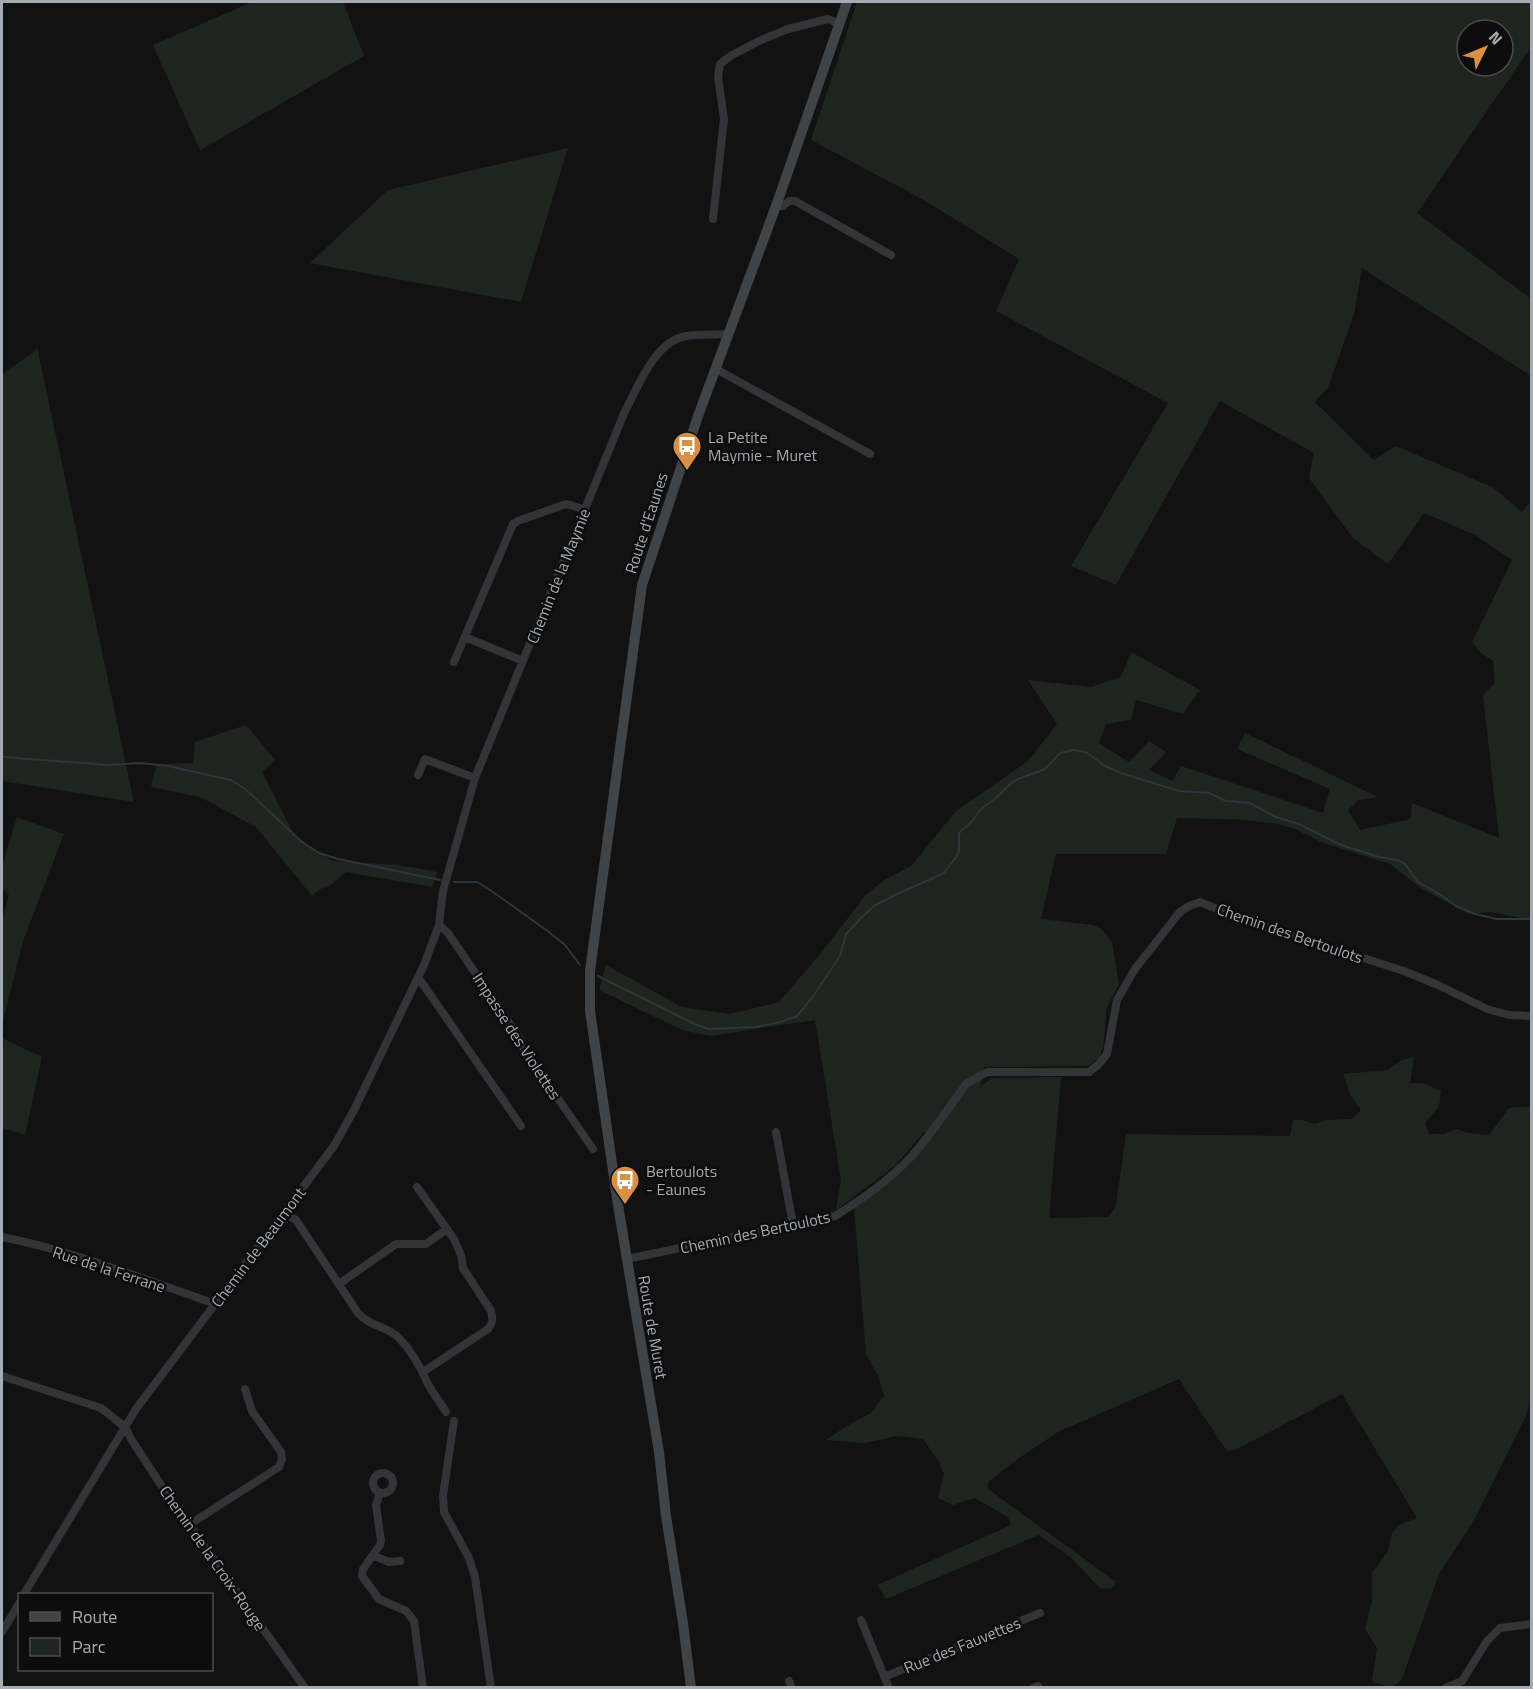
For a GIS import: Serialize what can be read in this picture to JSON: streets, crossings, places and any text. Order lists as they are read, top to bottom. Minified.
{"streets":{"main road":["Route d'Eaunes","Route de Muret"],"street":["Chemin de la Maymie","Chemin des Bertoulots","Impasse des Violettes","Chemin de Beaumont","Rue de la Ferrane","Chemin de la Croix-Rouge","Rue des Fauvettes"]},"crossings":[["Route d'Eaunes","Chemin de la Maymie"],["Route d'Eaunes","Route de Muret"],["Chemin de la Maymie","Chemin de Beaumont"],["Chemin des Bertoulots","Route de Muret"],["Impasse des Violettes","Chemin de Beaumont"],["Chemin de Beaumont","Rue de la Ferrane"],["Chemin de Beaumont","Chemin de la Croix-Rouge"]],"places":{"bus stop":["La Petite Maymie - Muret","Bertoulots - Eaunes"]},"legend":["Route","Parc"],"north":"top right"}
